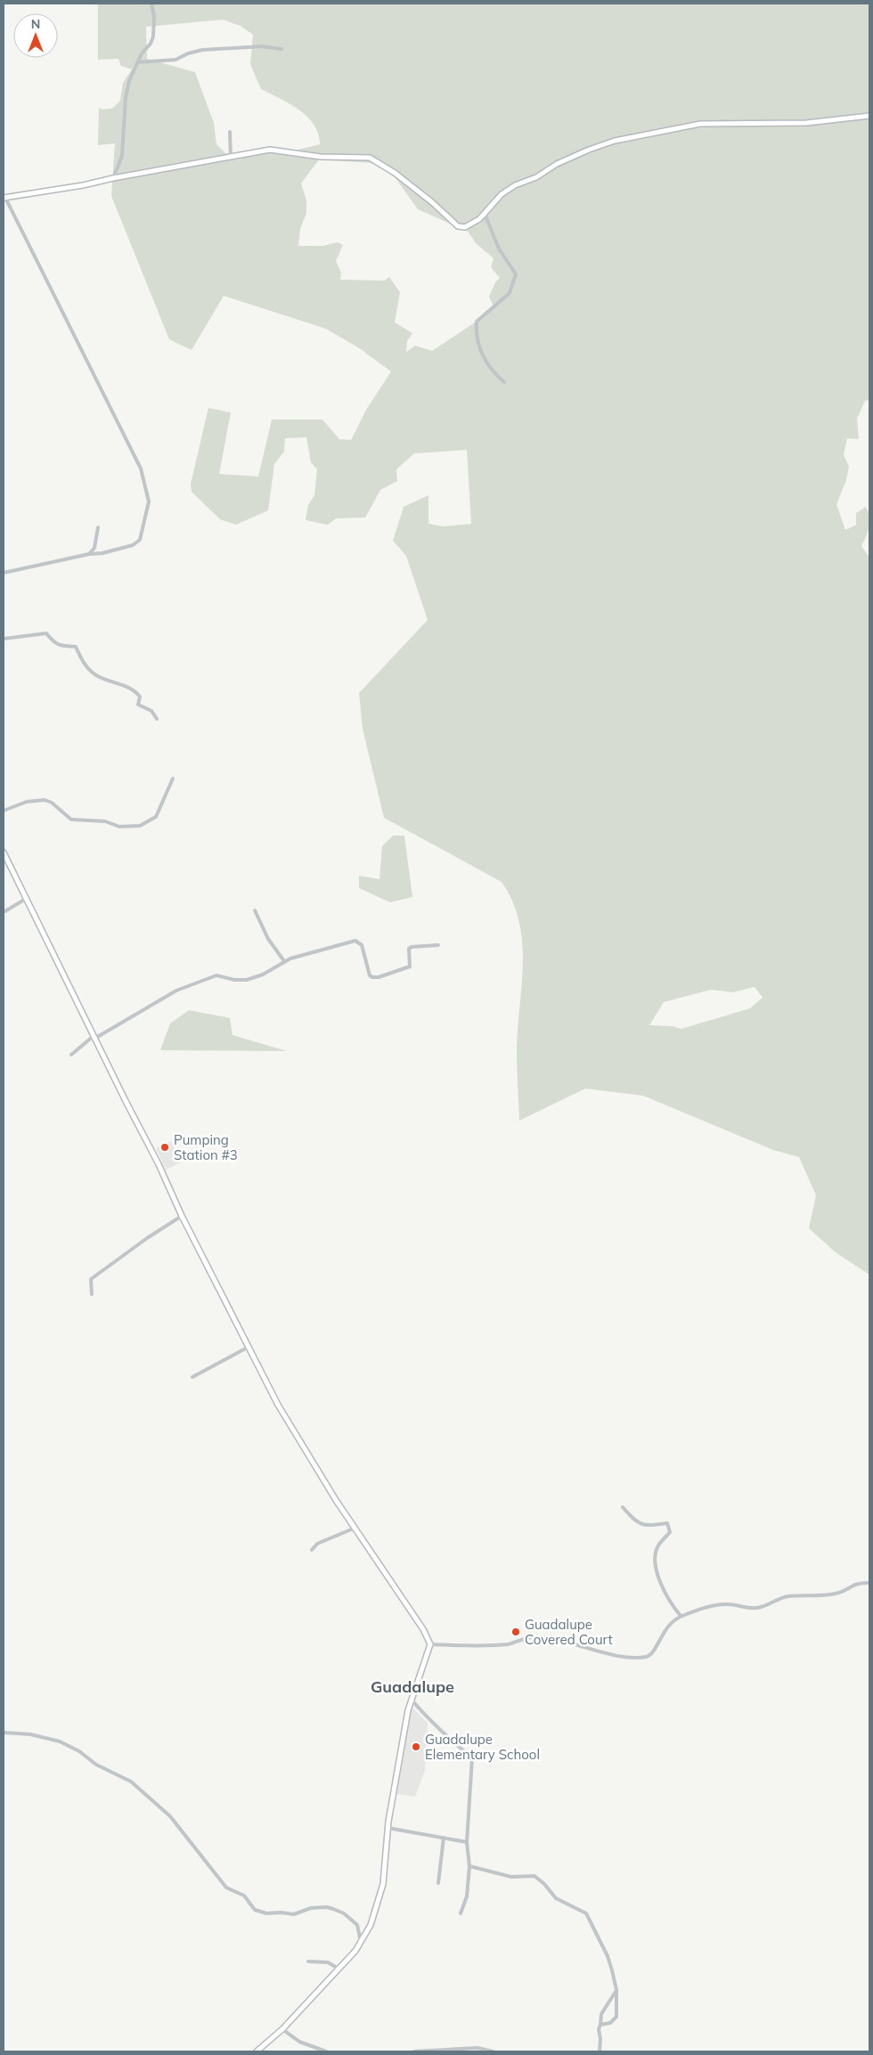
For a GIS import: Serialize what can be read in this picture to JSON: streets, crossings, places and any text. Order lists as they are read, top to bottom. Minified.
{"districts":["Guadalupe"],"places":["Pumping Station #3","Guadalupe Covered Court","Guadalupe Elementary School"],"north":"top"}
